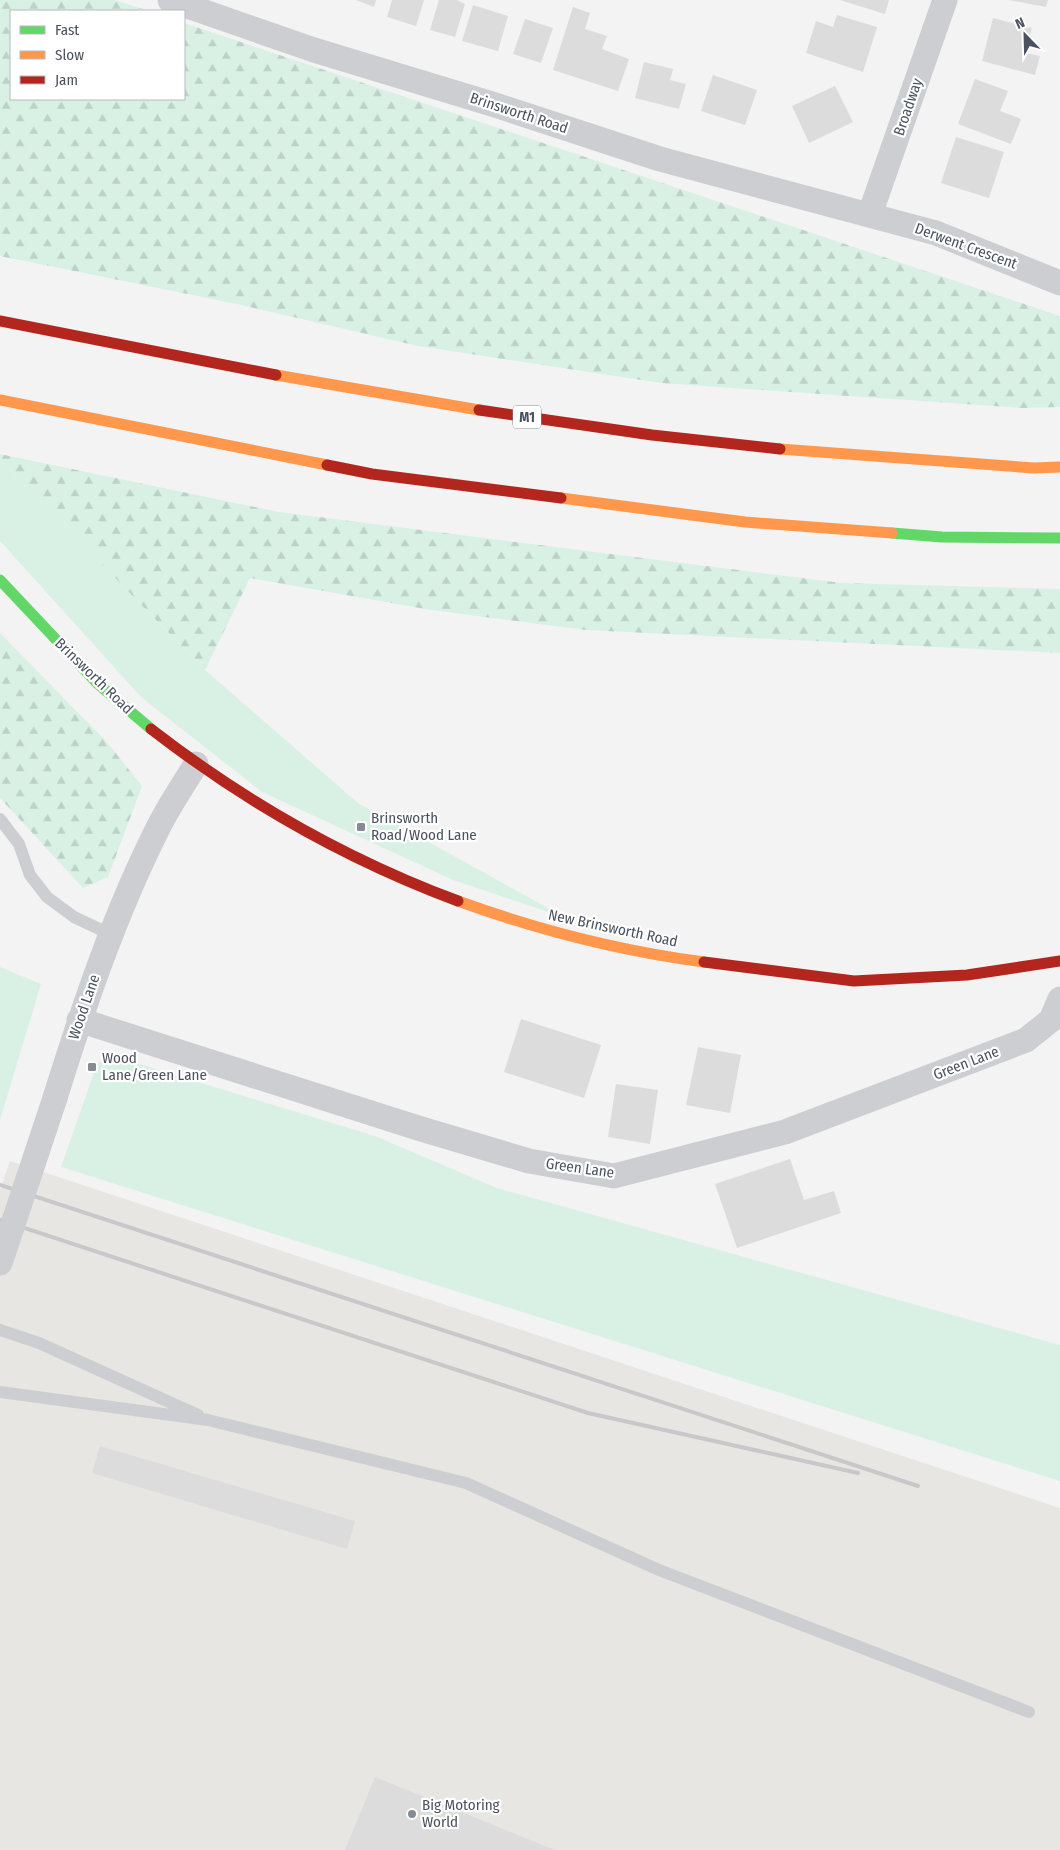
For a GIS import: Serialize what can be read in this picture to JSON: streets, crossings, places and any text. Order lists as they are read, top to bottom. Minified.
{"streets":{"main road":["Brinsworth Road","M1","New Brinsworth Road"],"street":["Broadway","Derwent Crescent","Wood Lane","Green Lane"]},"crossings":[["Broadway","Brinsworth Road"],["Broadway","Derwent Crescent"],["Brinsworth Road","Derwent Crescent"],["Brinsworth Road","New Brinsworth Road"],["Brinsworth Road","Wood Lane"],["New Brinsworth Road","Wood Lane"],["Wood Lane","Green Lane"]],"places":{"transit":["Brinsworth Road/Wood Lane","Wood Lane/Green Lane"],"other":["Big Motoring World"]},"legend":["Fast","Slow","Jam"],"north":"top left"}
